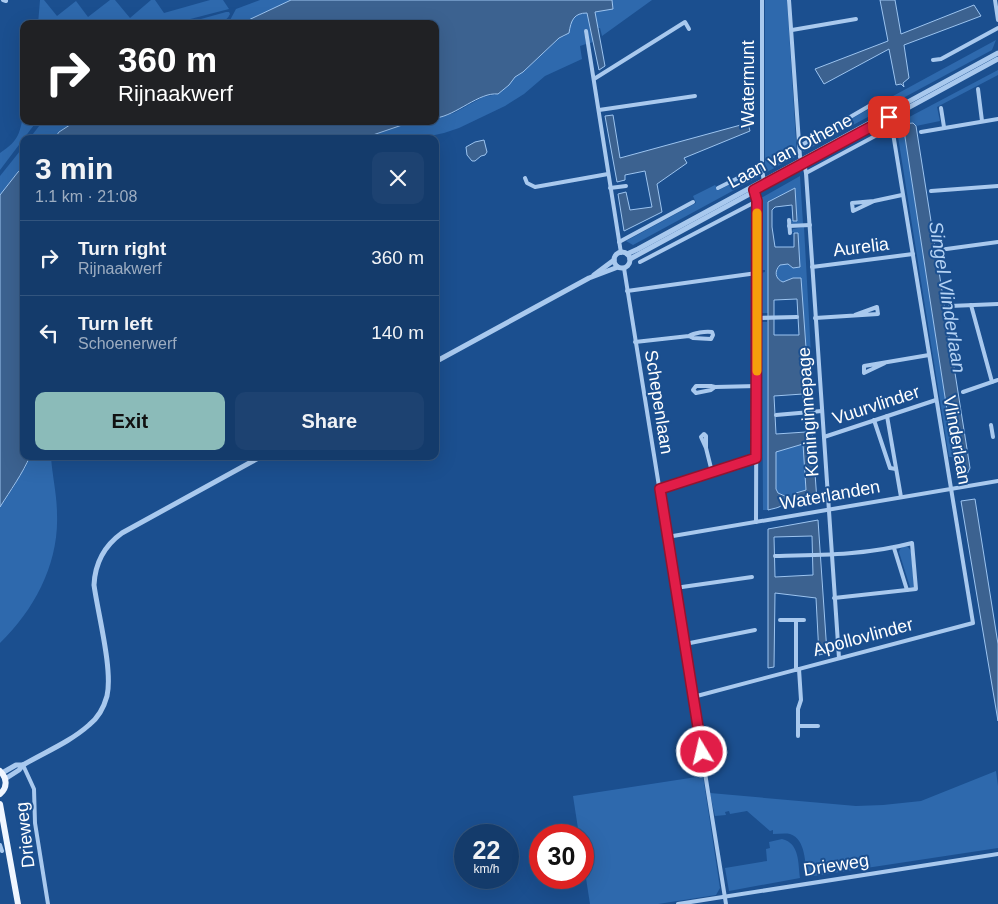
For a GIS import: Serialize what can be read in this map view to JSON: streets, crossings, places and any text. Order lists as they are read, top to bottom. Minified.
{"streets":{"street":["Watermunt","Laan van Othene","Aurelia","Schepenlaan","Vuurvlinder","Koninginnepage","Vlinderlaan","Waterlanden","Apollovlinder","Drieweg"]},"crossings":[["Watermunt","Laan van Othene"],["Laan van Othene","Schepenlaan"],["Laan van Othene","Koninginnepage"],["Laan van Othene","Vlinderlaan"],["Aurelia","Koninginnepage"],["Aurelia","Vlinderlaan"],["Schepenlaan","Waterlanden"],["Schepenlaan","Apollovlinder"],["Schepenlaan","Drieweg"],["Vuurvlinder","Koninginnepage"],["Vuurvlinder","Vlinderlaan"],["Koninginnepage","Waterlanden"],["Koninginnepage","Apollovlinder"],["Vlinderlaan","Waterlanden"],["Vlinderlaan","Apollovlinder"]],"water":["Singel Vlinderlaan"],"page":{"turn":["360 m","Rijnaakwerf"],"heading":["3 min","1.1 km · 21:08"],"list":[{"name":"Turn right","note":"Rijnaakwerf","value":"360 m"},{"name":"Turn left","note":"Schoenerwerf","value":"140 m"}],"buttons":["Exit","Share"],"speed":"22 km/h","limit":"30"}}
